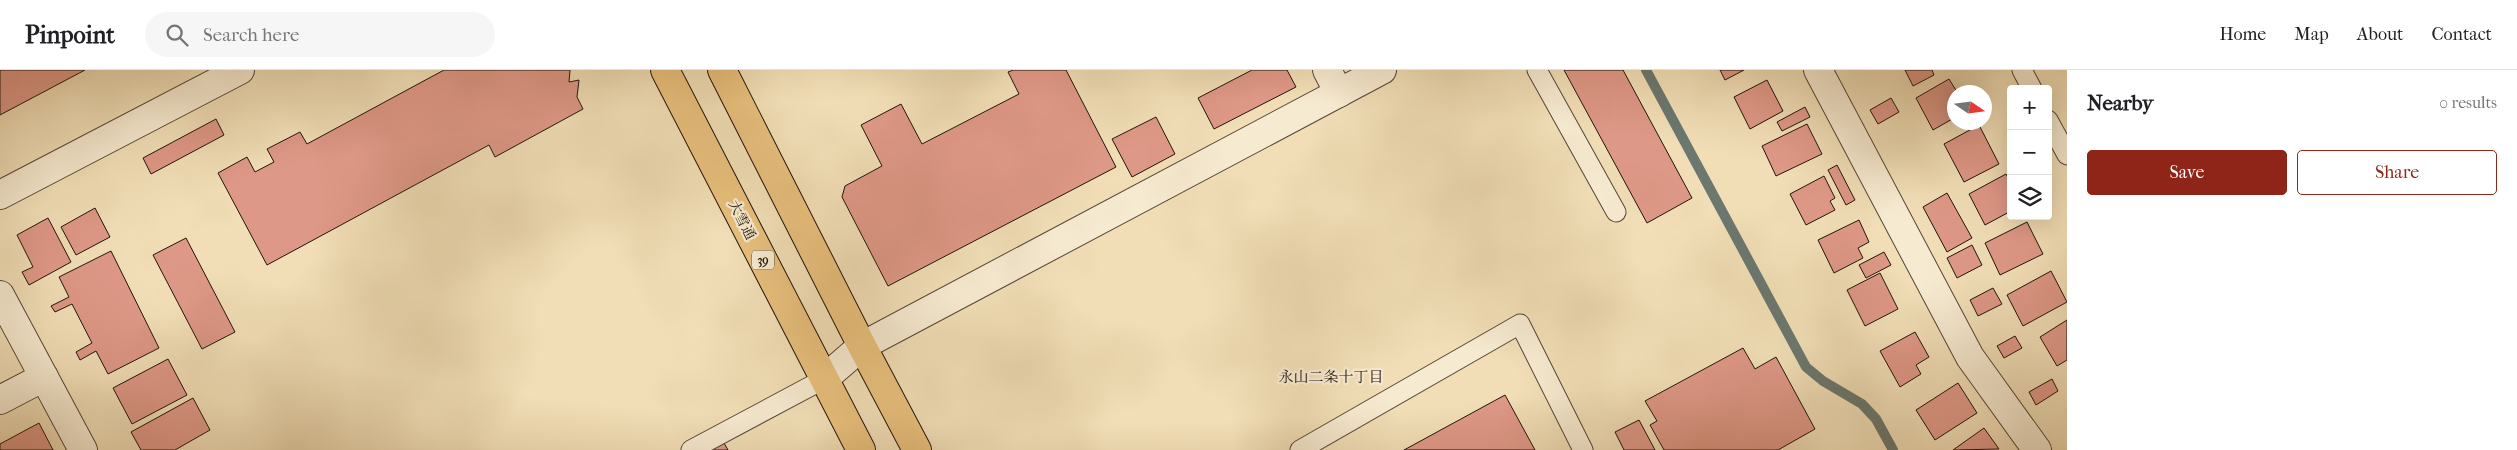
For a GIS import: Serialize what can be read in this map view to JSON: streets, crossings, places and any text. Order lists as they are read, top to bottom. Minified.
{"streets":{"highway":["大雪通","39"]},"districts":["永山二条十丁目"],"north":"right","page":{"header":"Pinpoint","search":"Search here","nav":["Home","Map","About","Contact"],"heading":["Nearby","0 results"],"map_buttons":["+","−"],"buttons":["Save","Share"]}}
